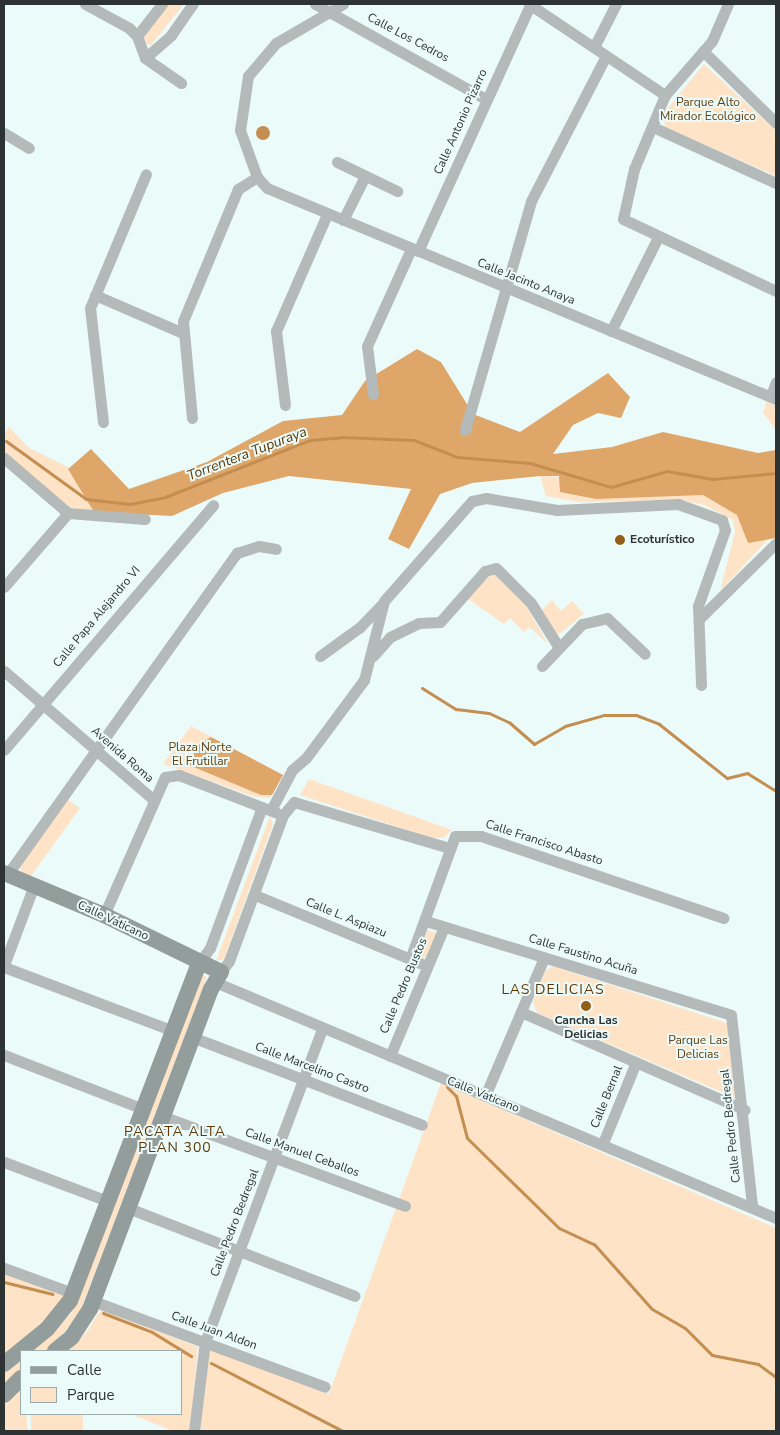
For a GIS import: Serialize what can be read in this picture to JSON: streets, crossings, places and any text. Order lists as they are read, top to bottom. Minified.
{"streets":{"street":["Calle Los Cedros","Calle Antonio Pizarro","Calle Jacinto Anaya","Calle Papa Alejandro VI","Avenida Roma","Calle Francisco Abasto","Calle L. Aspiazu","Calle Vaticano","Calle Faustino Acuña","Calle Pedro Bustos","Calle Marcelino Castro","Calle Bernal","Calle Pedro Bedregal","Calle Manuel Ceballos","Calle Juan Aldon"]},"crossings":[["Calle Los Cedros","Calle Antonio Pizarro"],["Calle Antonio Pizarro","Calle Jacinto Anaya"],["Calle Papa Alejandro VI","Avenida Roma"],["Calle Francisco Abasto","Calle Pedro Bustos"],["Calle L. Aspiazu","Calle Pedro Bustos"],["Calle Vaticano","Calle Pedro Bustos"],["Calle Vaticano","Calle Bernal"],["Calle Vaticano","Calle Pedro Bedregal"],["Calle Faustino Acuña","Calle Pedro Bustos"],["Calle Faustino Acuña","Calle Pedro Bedregal"],["Calle Marcelino Castro","Calle Pedro Bedregal"],["Calle Pedro Bedregal","Calle Manuel Ceballos"],["Calle Pedro Bedregal","Calle Juan Aldon"]],"districts":["LAS DELICIAS","PACATA ALTA PLAN 300"],"water":["Torrentera Tupuraya"],"parks":["Parque Alto Mirador Ecológico","Plaza Norte El Frutillar","Parque Las Delicias"],"places":["Ecoturístico","Cancha Las Delicias"],"legend":["Calle","Parque"]}
